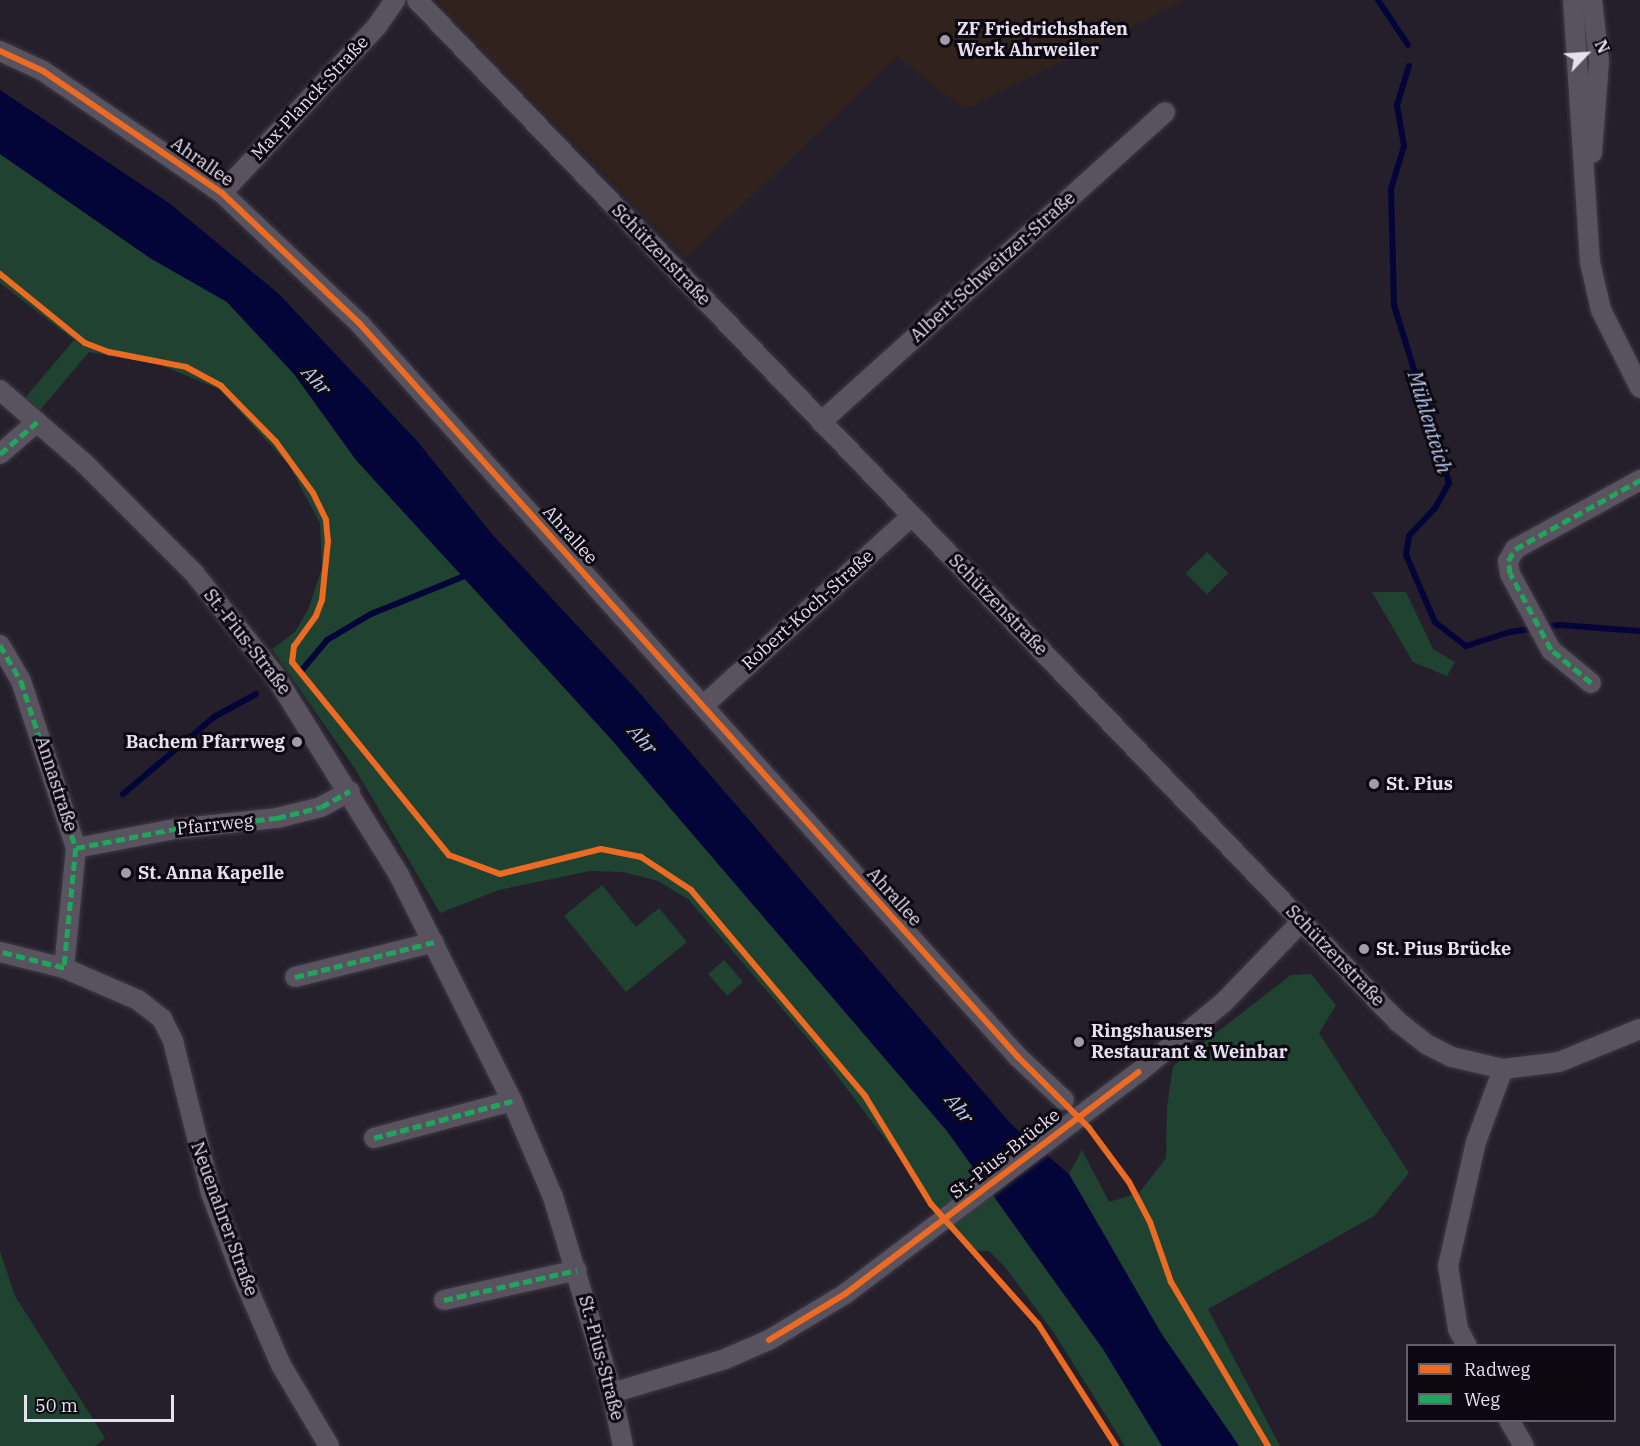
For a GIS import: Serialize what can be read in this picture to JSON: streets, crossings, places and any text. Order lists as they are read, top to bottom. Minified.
{"streets":{"street":["Max-Planck-Straße","Ahrallee","Schützenstraße","Albert-Schweitzer-Straße","Robert-Koch-Straße","St.-Pius-Straße","Annastraße","Pfarrweg","St.-Pius-Brücke","Neuenahrer Straße"]},"crossings":[["Max-Planck-Straße","Ahrallee"],["Ahrallee","Robert-Koch-Straße"],["Schützenstraße","Albert-Schweitzer-Straße"],["Schützenstraße","Robert-Koch-Straße"],["Schützenstraße","St.-Pius-Brücke"],["St.-Pius-Straße","Pfarrweg"],["St.-Pius-Straße","St.-Pius-Brücke"],["Annastraße","Pfarrweg"],["Annastraße","Neuenahrer Straße"]],"water":["Ahr","Mühlenteich"],"places":["ZF Friedrichshafen Werk Ahrweiler","Bachem Pfarrweg","St. Pius","St. Anna Kapelle","St. Pius Brücke","Ringshausers Restaurant & Weinbar"],"legend":["Radweg","Weg"],"scale_bar":"50 m","north":"top right"}
